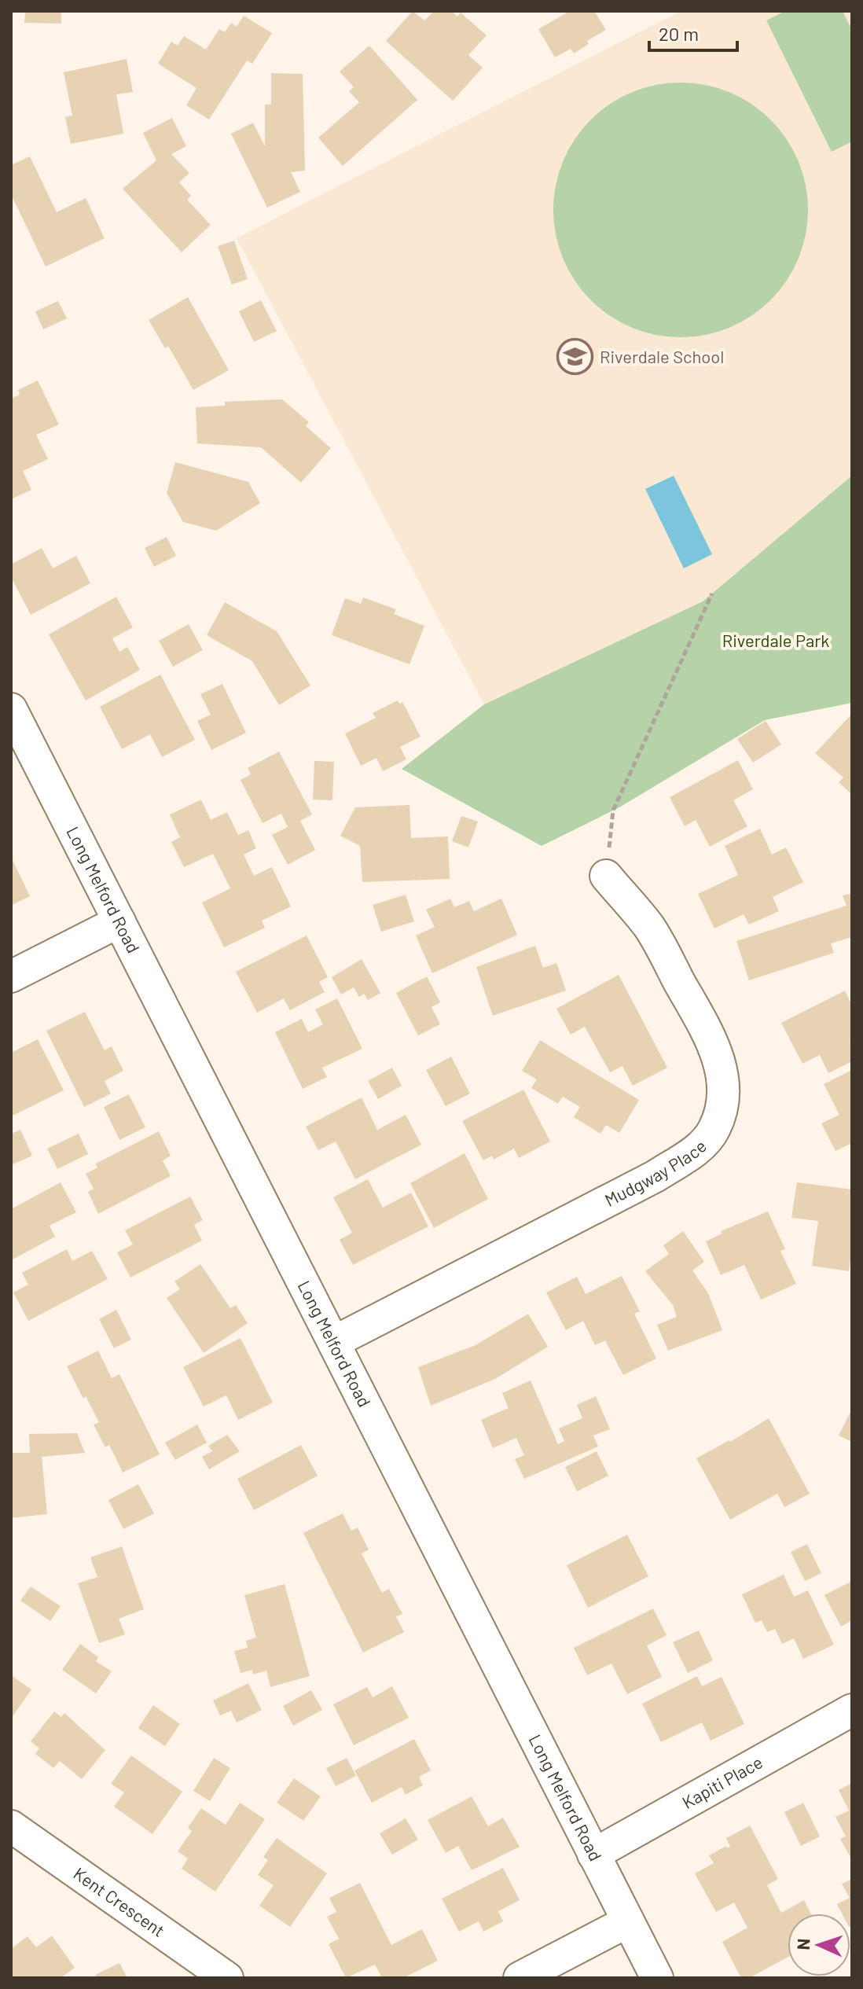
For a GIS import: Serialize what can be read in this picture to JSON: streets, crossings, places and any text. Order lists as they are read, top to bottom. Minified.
{"streets":{"street":["Long Melford Road","Mudgway Place","Kapiti Place","Kent Crescent"]},"crossings":[["Long Melford Road","Mudgway Place"],["Long Melford Road","Kapiti Place"]],"parks":["Riverdale Park"],"places":{"school or university":["Riverdale School"]},"scale_bar":"20 m","north":"left"}
